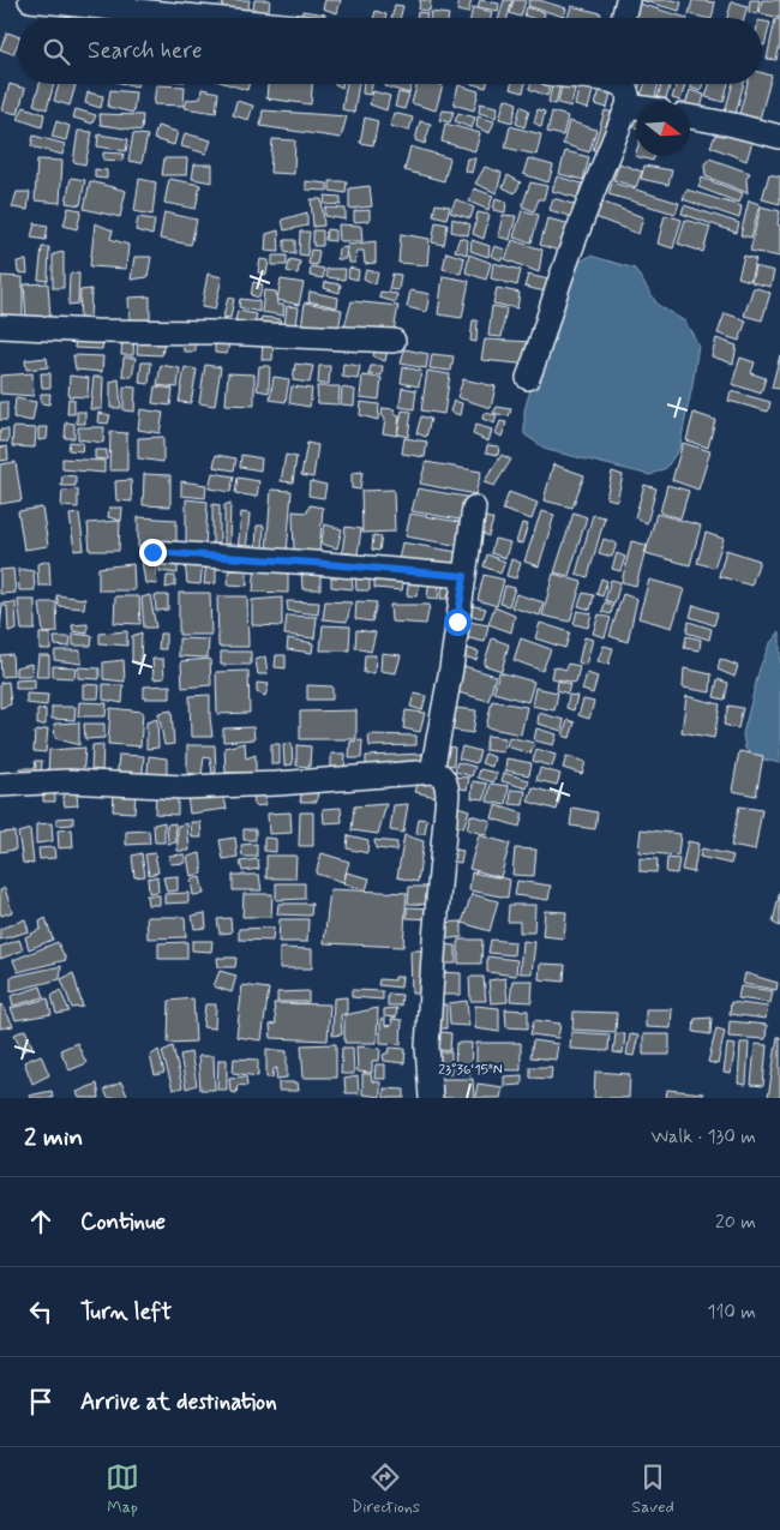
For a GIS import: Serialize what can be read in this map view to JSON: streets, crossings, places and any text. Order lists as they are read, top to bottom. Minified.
{"north":"right","page":{"search":"Search here","heading":["2 min","Walk · 130 m"],"list":[["Continue","20 m"],["Turn left","110 m"],"Arrive at destination"],"nav":["Map","Directions","Saved"]},"coordinates":["23°36'15\"N"]}
